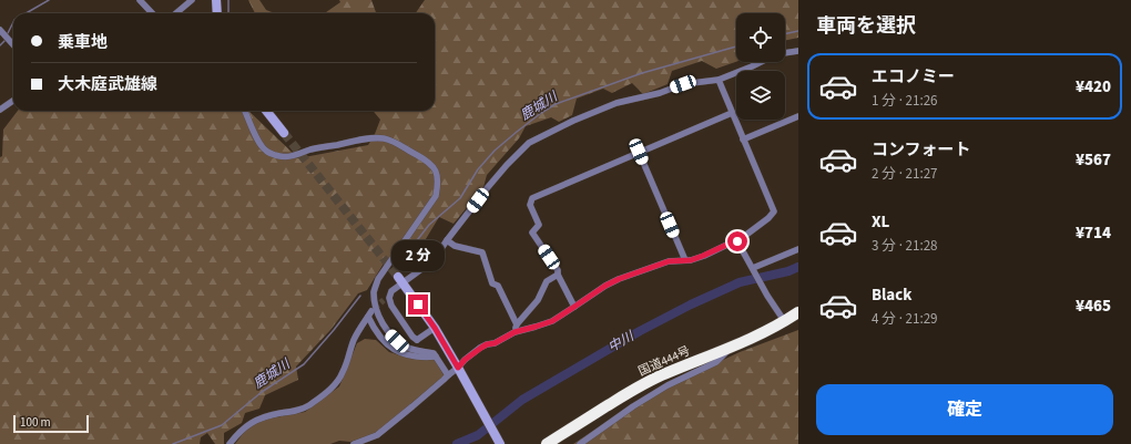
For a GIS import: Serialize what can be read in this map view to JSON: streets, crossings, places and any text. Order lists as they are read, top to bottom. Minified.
{"streets":{"highway":["国道444号"]},"water":["鹿城川","中川"],"scale_bar":"100 m","page":{"heading":"車両を選択","banner":["乗車地","大木庭武雄線"],"list":[{"name":"エコノミー","note":"1 分 · 21:26","value":"¥420"},{"name":"コンフォート","note":"2 分 · 21:27","value":"¥567"},{"name":"XL","note":"3 分 · 21:28","value":"¥714"},{"name":"Black","note":"4 分 · 21:29","value":"¥465"}],"bubble":"2 分","buttons":"確定","scale":"100 m"}}
